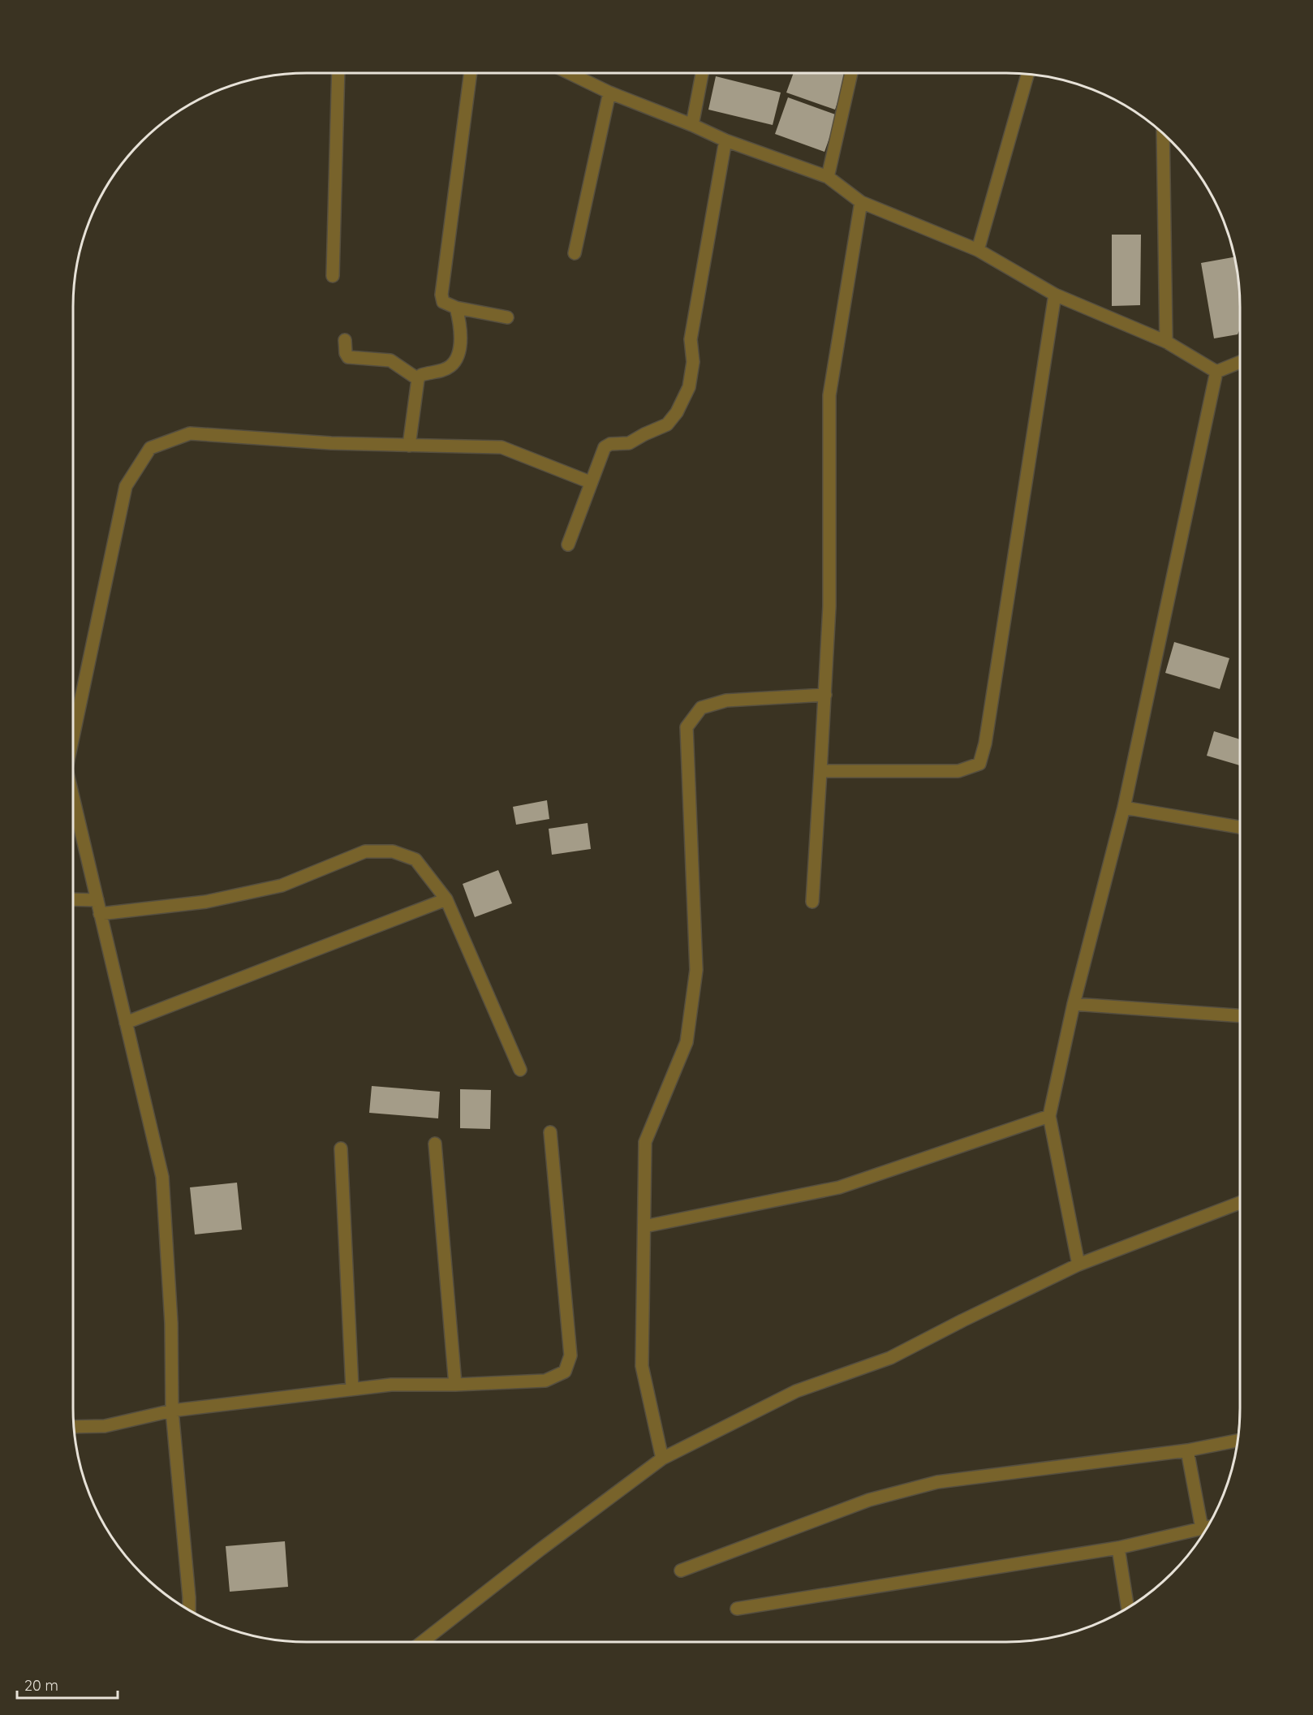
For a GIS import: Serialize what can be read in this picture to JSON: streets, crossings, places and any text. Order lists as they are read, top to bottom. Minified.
{"scale_bar":"20 m"}
